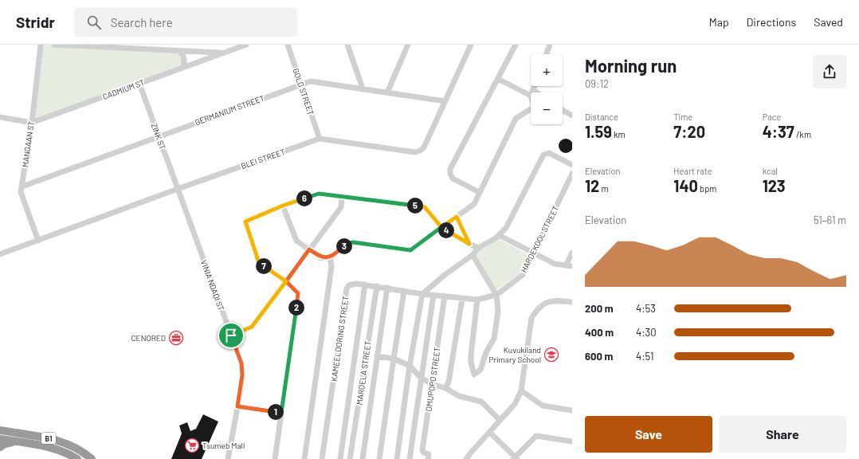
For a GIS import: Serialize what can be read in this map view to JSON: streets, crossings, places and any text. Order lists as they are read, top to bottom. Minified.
{"streets":{"highway":["B1"],"street":["CADMIUM ST","GOLD STREET","GERMANIUM STREET","ZINK ST","MANGAAN ST","BLEI STREET","HARDEKOOL STREET","VINIA NDADI ST","KAMEELDORING STREET","MAROELA STREET","OMUPOPO STREET"]},"crossings":[["CADMIUM ST","ZINK ST"],["CADMIUM ST","MANGAAN ST"],["GOLD STREET","GERMANIUM STREET"],["GOLD STREET","BLEI STREET"],["GERMANIUM STREET","ZINK ST"],["GERMANIUM STREET","MANGAAN ST"],["GERMANIUM STREET","BLEI STREET"],["ZINK ST","BLEI STREET"],["ZINK ST","VINIA NDADI ST"],["MANGAAN ST","BLEI STREET"],["BLEI STREET","VINIA NDADI ST"],["HARDEKOOL STREET","KAMEELDORING STREET"],["KAMEELDORING STREET","MAROELA STREET"],["KAMEELDORING STREET","OMUPOPO STREET"]],"places":{"office":["CENORED"],"school or university":["Kuvukiland Primary School"],"supermarket":["Tsumeb Mall"]},"page":{"header":"Stridr","search":"Search here","nav":["Map","Directions","Saved"],"heading":["Morning run","09:12"],"map_buttons":["+","−"],"stats":[["Distance","1.59 km"],["Time","7:20"],["Pace","4:37 /km"],["Elevation","12 m"],["Heart rate","140 bpm"],["kcal","123"]],"pins":["6","5","4","3","7","2","1"],"chart":["Elevation","51–61 m"],"list":[{"name":"200 m","note":"4:53"},{"name":"400 m","note":"4:30"},{"name":"600 m","note":"4:51"}],"buttons":["Save","Share"]}}
